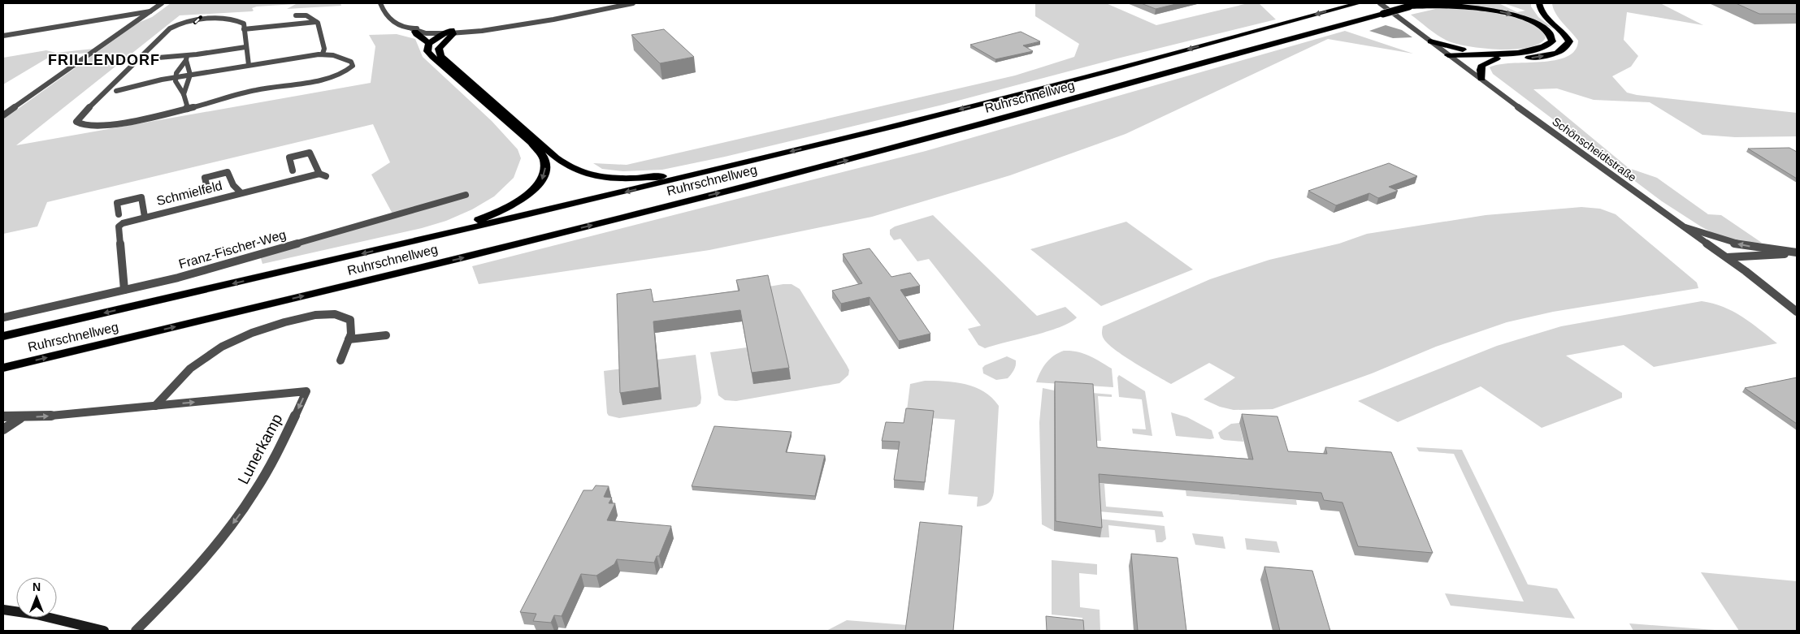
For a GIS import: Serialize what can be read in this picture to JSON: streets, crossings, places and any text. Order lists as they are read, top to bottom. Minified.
{"streets":{"highway":["Ruhrschnellweg"],"street":["Schönscheidtstraße","Schmielfeld","Franz-Fischer-Weg","Lunerkamp"]},"crossings":[["Schmielfeld","Franz-Fischer-Weg"]],"districts":["FRILLENDORF"],"north":"top"}
